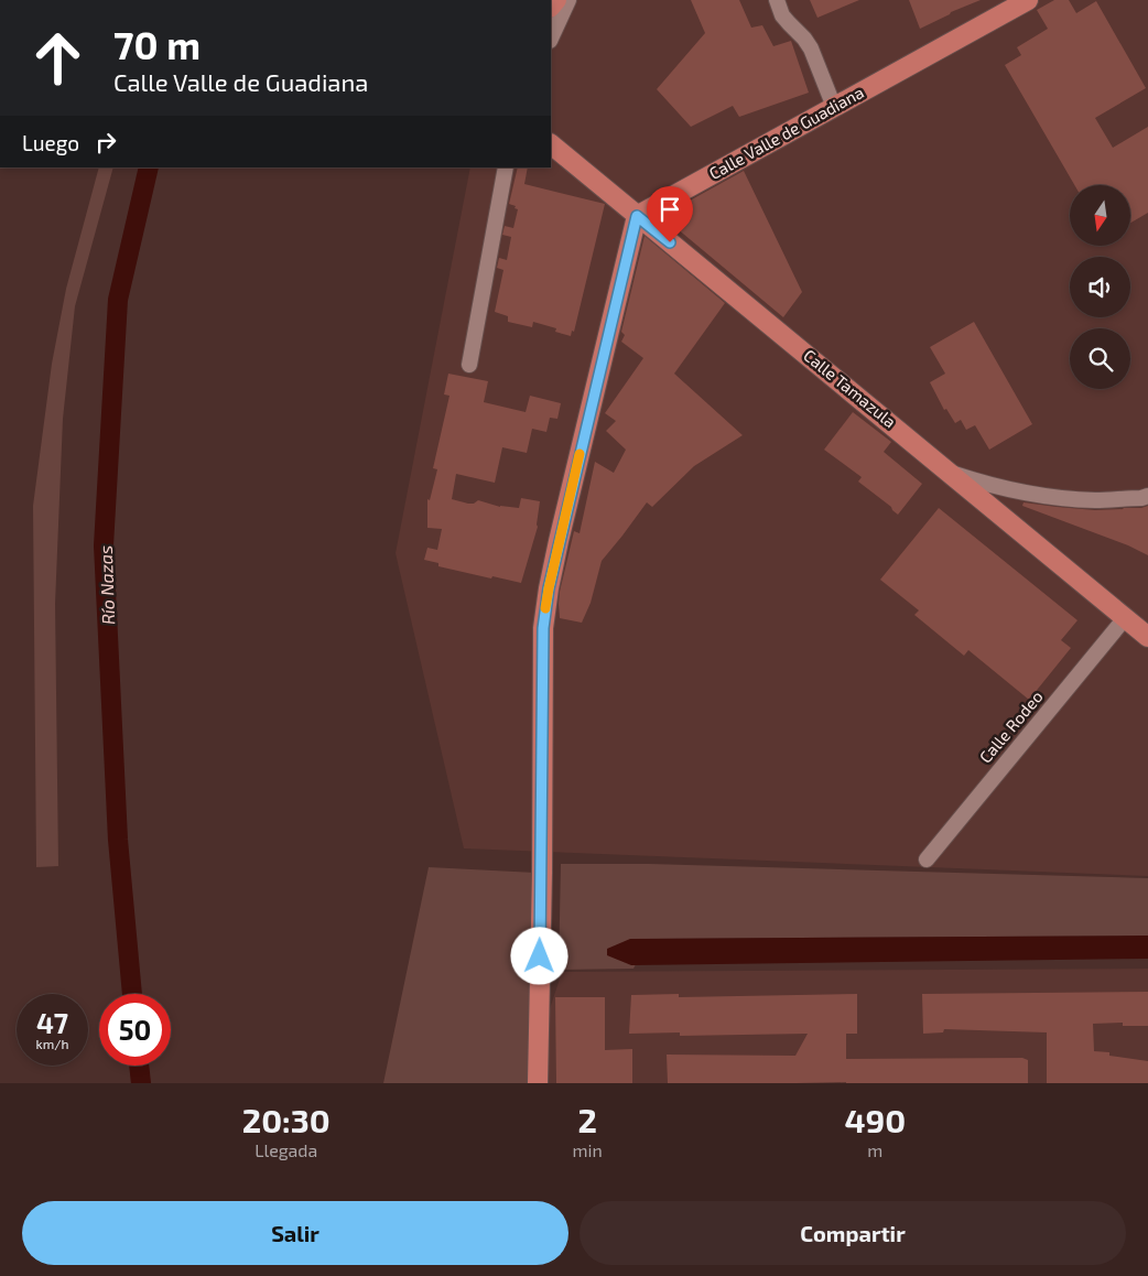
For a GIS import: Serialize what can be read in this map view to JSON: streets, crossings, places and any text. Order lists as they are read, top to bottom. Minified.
{"streets":{"main road":["Calle Valle de Guadiana","Calle Tamazula"],"street":["Calle Rodeo"]},"crossings":[["Calle Valle de Guadiana","Calle Tamazula"],["Calle Tamazula","Calle Rodeo"]],"water":["Río Nazas"],"north":"bottom","page":{"turn":["70 m","Calle Valle de Guadiana"],"then":"Luego","speed":"47 km/h","limit":"50","eta":["20:30","Llegada","2","min","490","m"],"buttons":["Salir","Compartir"]}}
